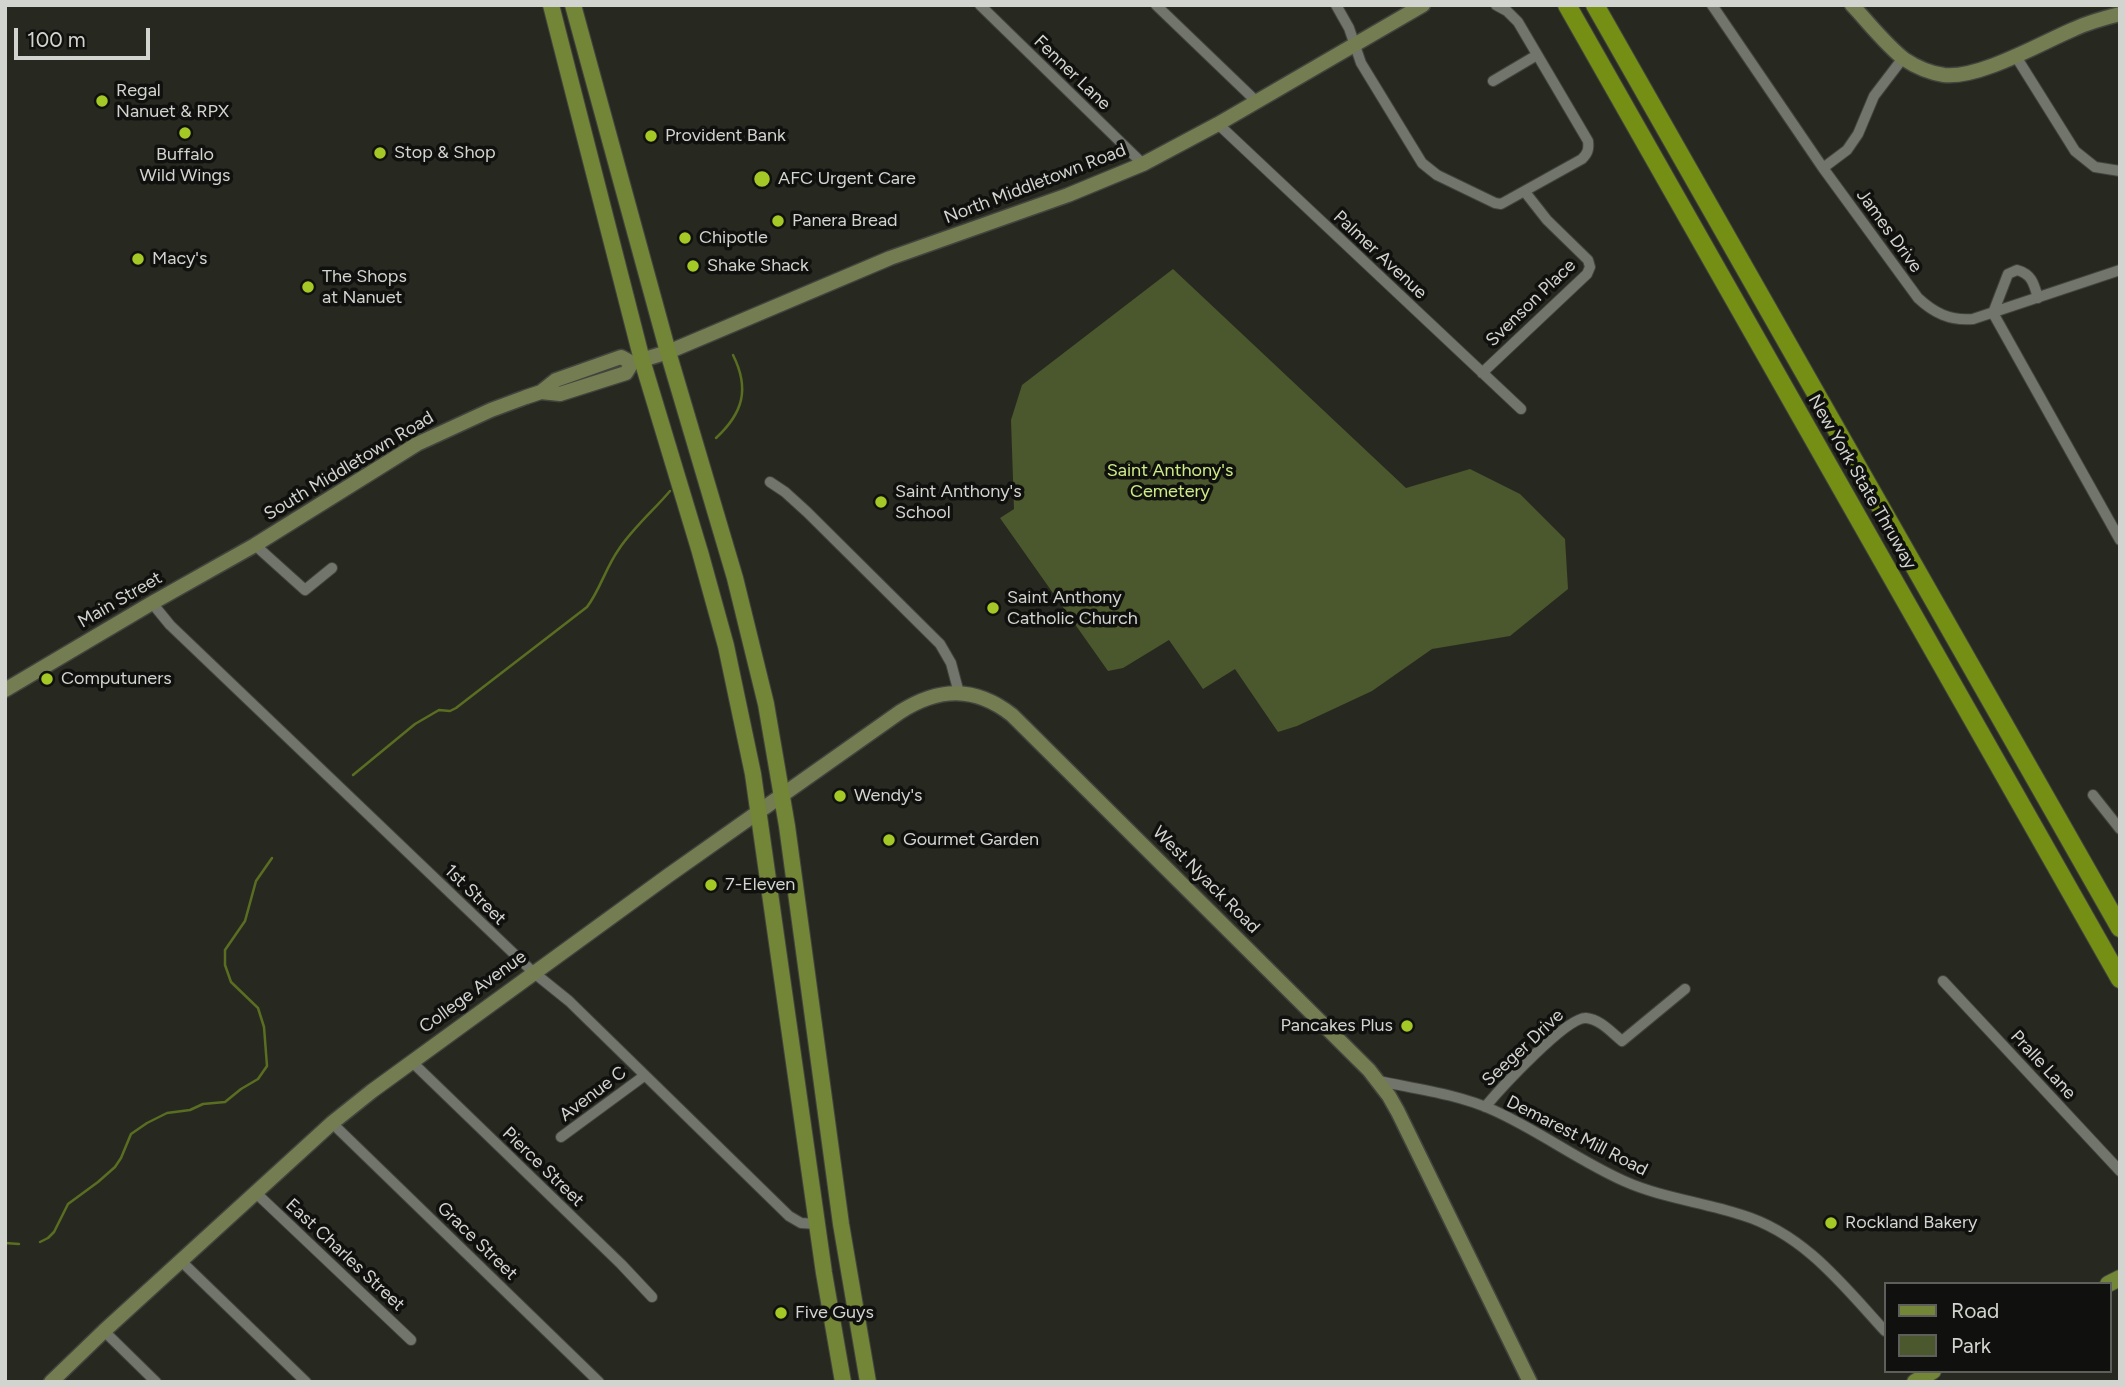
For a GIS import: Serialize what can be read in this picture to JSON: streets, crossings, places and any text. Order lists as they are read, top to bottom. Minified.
{"streets":{"highway":["New York State Thruway"],"street":["Fenner Lane","North Middletown Road","James Drive","Palmer Avenue","Svenson Place","South Middletown Road","Main Street","West Nyack Road","1st Street","College Avenue","Seeger Drive","Pralle Lane","Avenue C","Demarest Mill Road","Pierce Street","Grace Street","East Charles Street"]},"crossings":[["Fenner Lane","North Middletown Road"],["North Middletown Road","Palmer Avenue"],["North Middletown Road","South Middletown Road"],["Palmer Avenue","Svenson Place"],["South Middletown Road","Main Street"],["Main Street","1st Street"],["West Nyack Road","College Avenue"],["West Nyack Road","Demarest Mill Road"],["1st Street","College Avenue"],["1st Street","Avenue C"],["College Avenue","Pierce Street"],["College Avenue","Grace Street"],["College Avenue","East Charles Street"],["Seeger Drive","Demarest Mill Road"]],"parks":["Saint Anthony's Cemetery"],"places":["Regal Nanuet & RPX","Buffalo Wild Wings","Provident Bank","Stop & Shop","AFC Urgent Care","Panera Bread","Chipotle","Macy's","Shake Shack","The Shops at Nanuet","Saint Anthony's School","Saint Anthony Catholic Church","Computuners","Wendy's","Gourmet Garden","7-Eleven","Pancakes Plus","Rockland Bakery","Five Guys"],"legend":["Road","Park"],"scale_bar":"100 m"}
